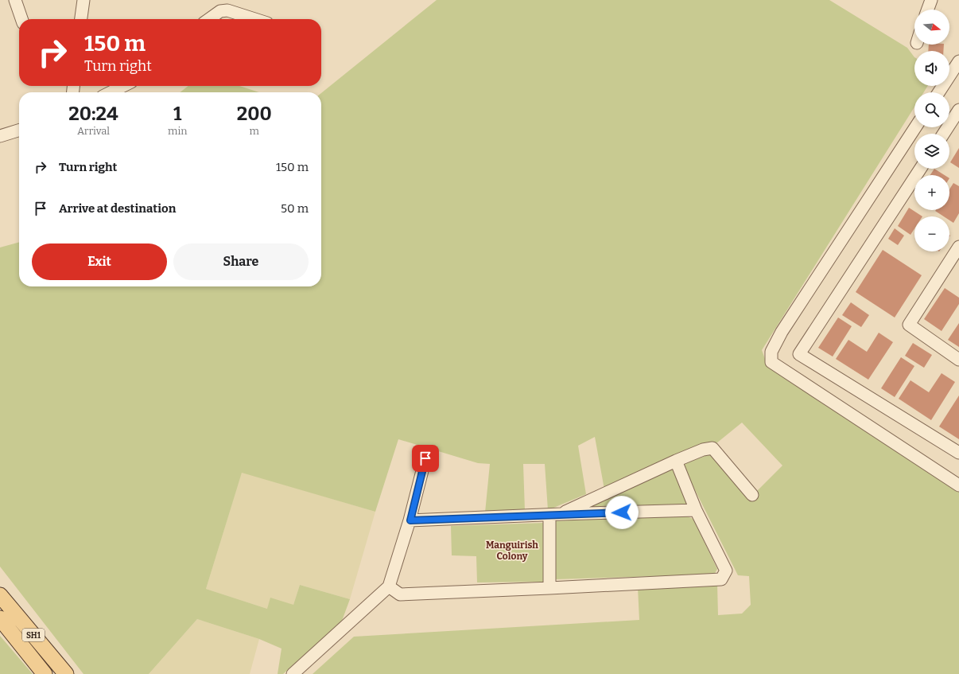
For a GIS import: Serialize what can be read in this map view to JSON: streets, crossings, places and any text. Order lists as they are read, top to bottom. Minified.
{"streets":{"main road":["SH1"]},"districts":["Manguirish Colony"],"north":"right","page":{"map_buttons":["+","−"],"turn":["150 m","Turn right"],"eta":["20:24","Arrival","1","min","200","m"],"list":[{"name":"Turn right","value":"150 m"},{"name":"Arrive at destination","value":"50 m"}],"buttons":["Exit","Share"]}}
